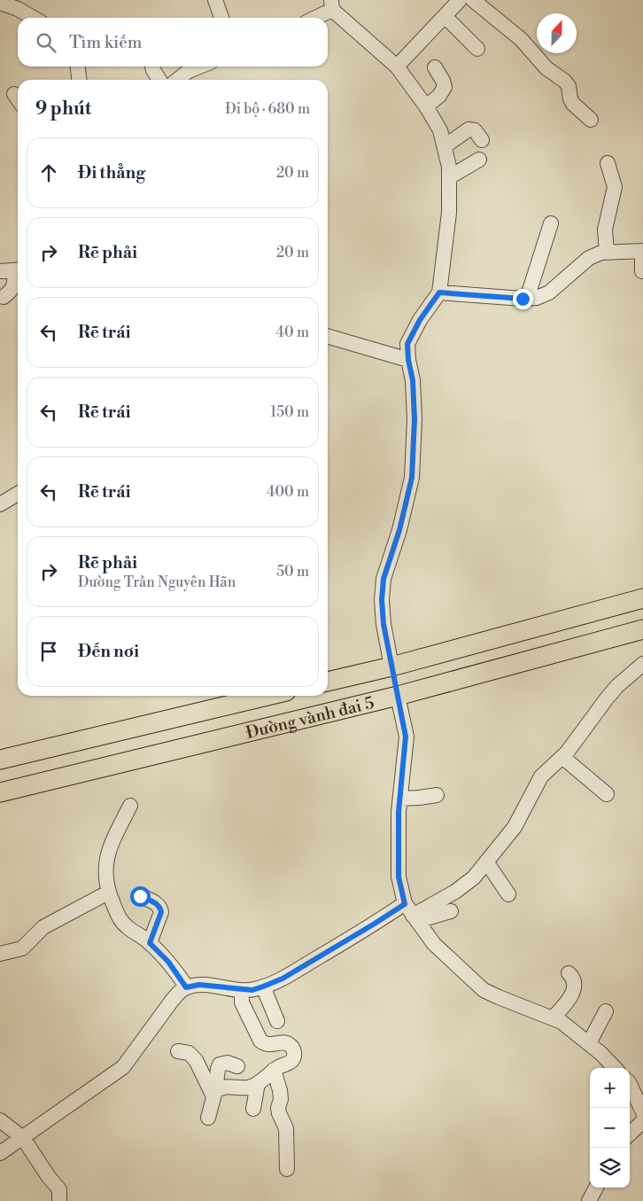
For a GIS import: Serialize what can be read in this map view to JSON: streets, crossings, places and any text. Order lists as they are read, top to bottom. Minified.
{"streets":{"main road":["Đường vành đai 5"]},"north":"top","page":{"search":"Tìm kiếm","heading":["9 phút","Đi bộ · 680 m"],"list":[["Đi thẳng","20 m"],["Rẽ phải","20 m"],["Rẽ trái","40 m"],["Rẽ trái","150 m"],["Rẽ trái","400 m"],["Rẽ phải","Đường Trần Nguyên Hãn","50 m"],"Đến nơi"],"map_buttons":["+","−"]}}
